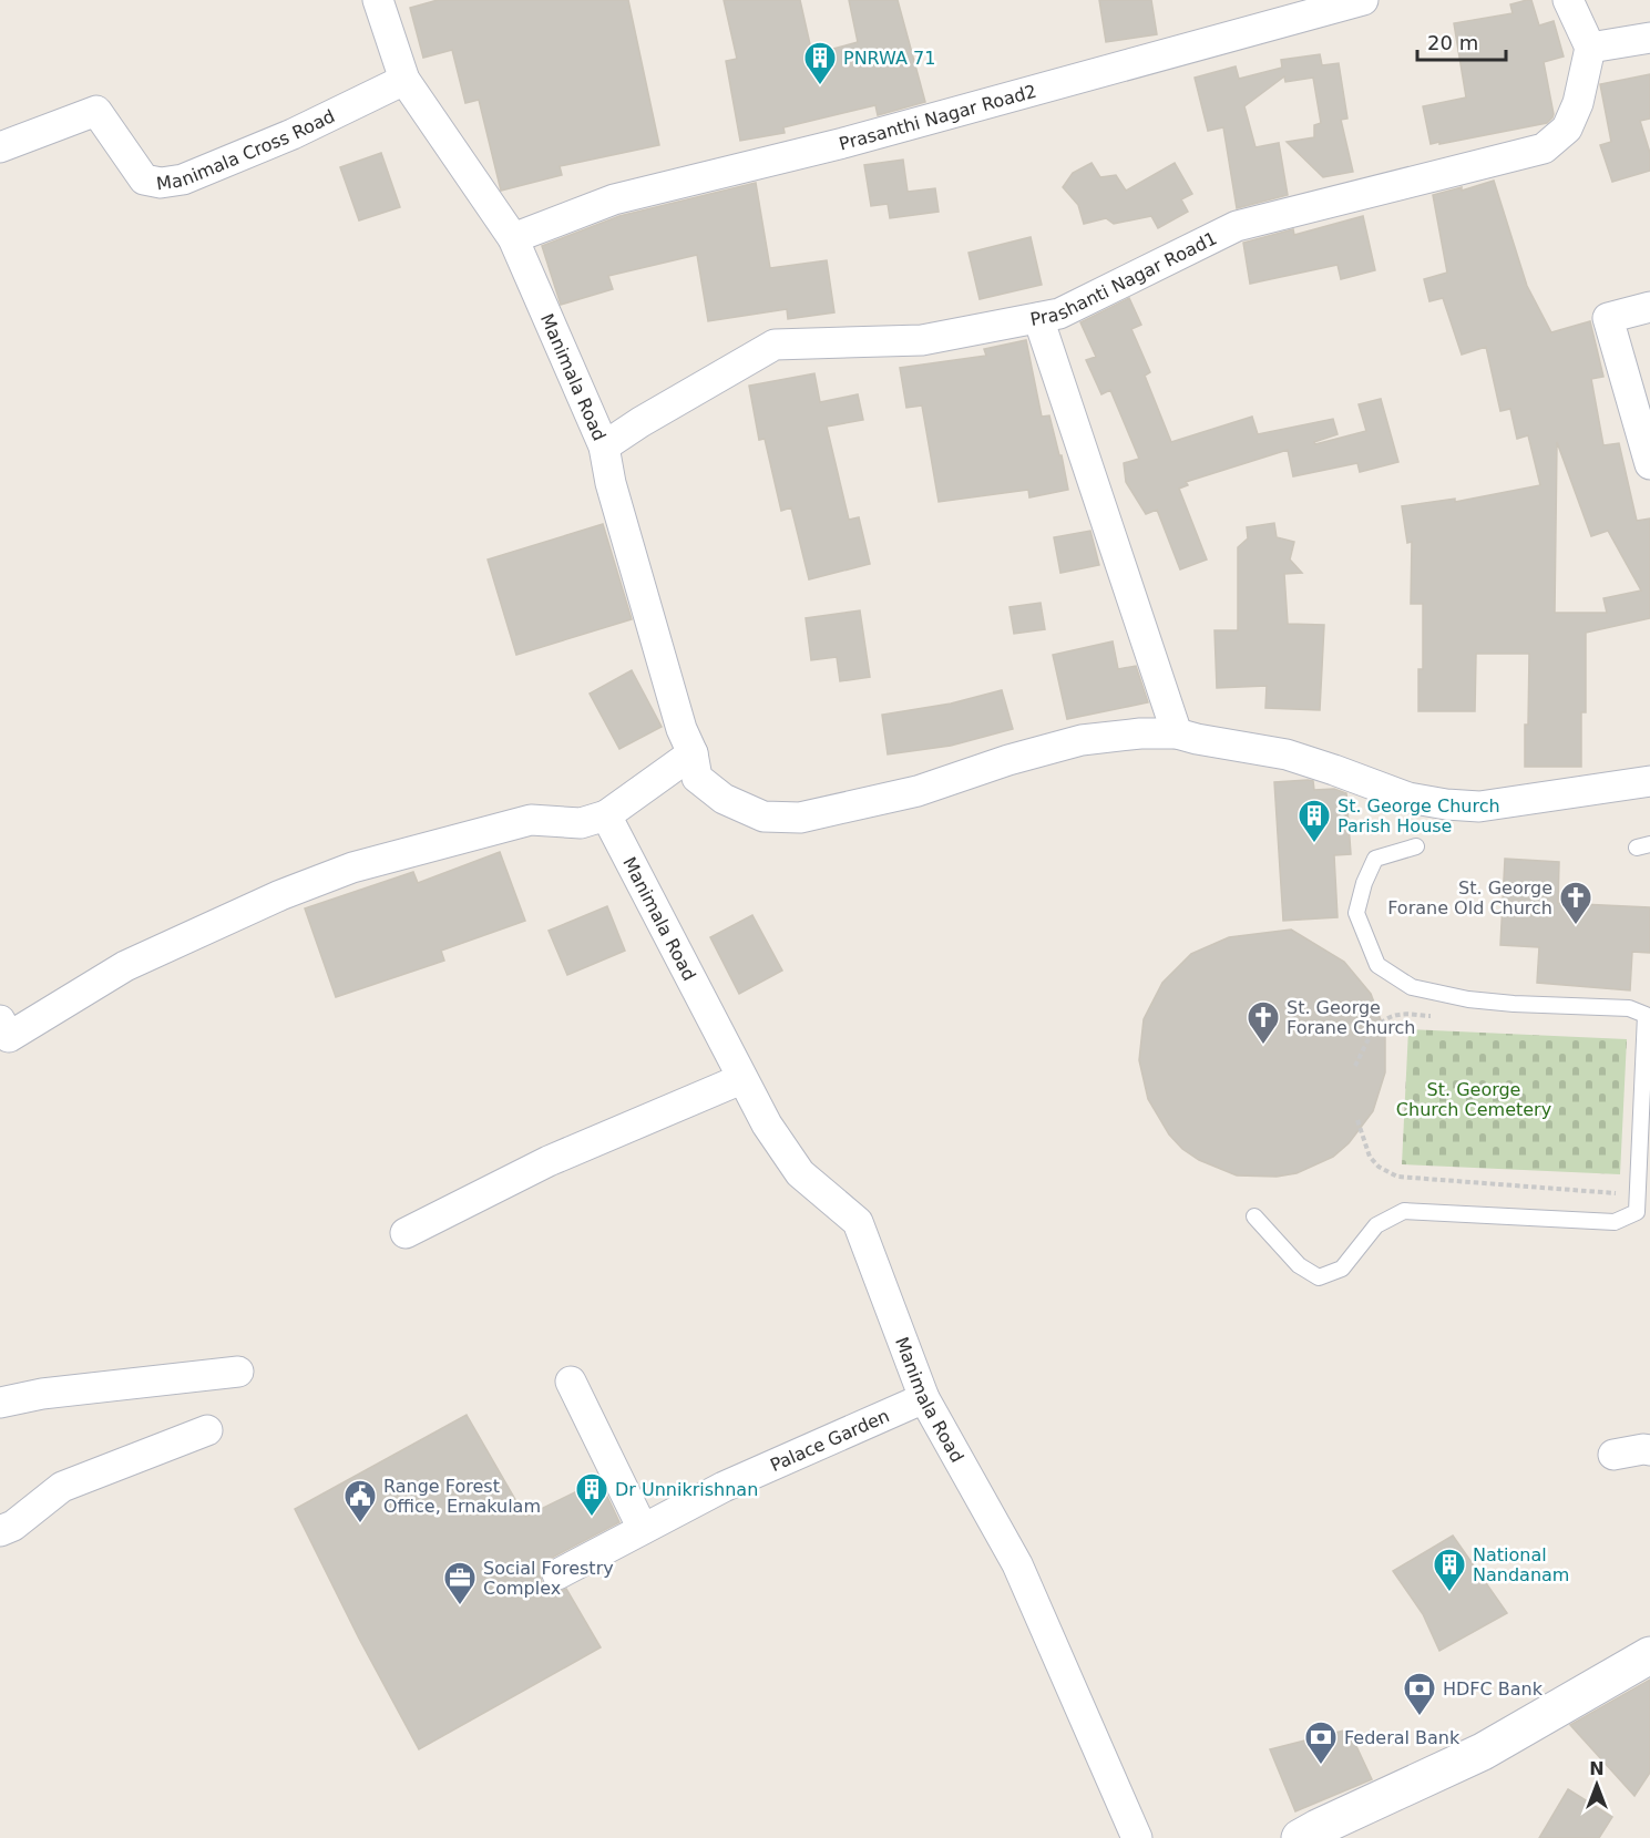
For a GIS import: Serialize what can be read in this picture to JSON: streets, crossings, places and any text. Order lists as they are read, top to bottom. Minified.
{"streets":{"street":["Prasanthi Nagar Road2","Manimala Cross Road","Prashanti Nagar Road1","Manimala Road","Palace Garden"]},"crossings":[["Prasanthi Nagar Road2","Manimala Road"],["Manimala Cross Road","Manimala Road"],["Prashanti Nagar Road1","Manimala Road"],["Manimala Road","Palace Garden"]],"parks":["St. George Church Cemetery"],"places":{"building":["PNRWA 71","St. George Church Parish House","Dr Unnikrishnan","National Nandanam"],"church":["St. George Forane Old Church","St. George Forane Church"],"public building":["Range Forest Office, Ernakulam"],"office":["Social Forestry Complex"],"bank":["HDFC Bank","Federal Bank"]},"scale_bar":"20 m","north":"top"}
